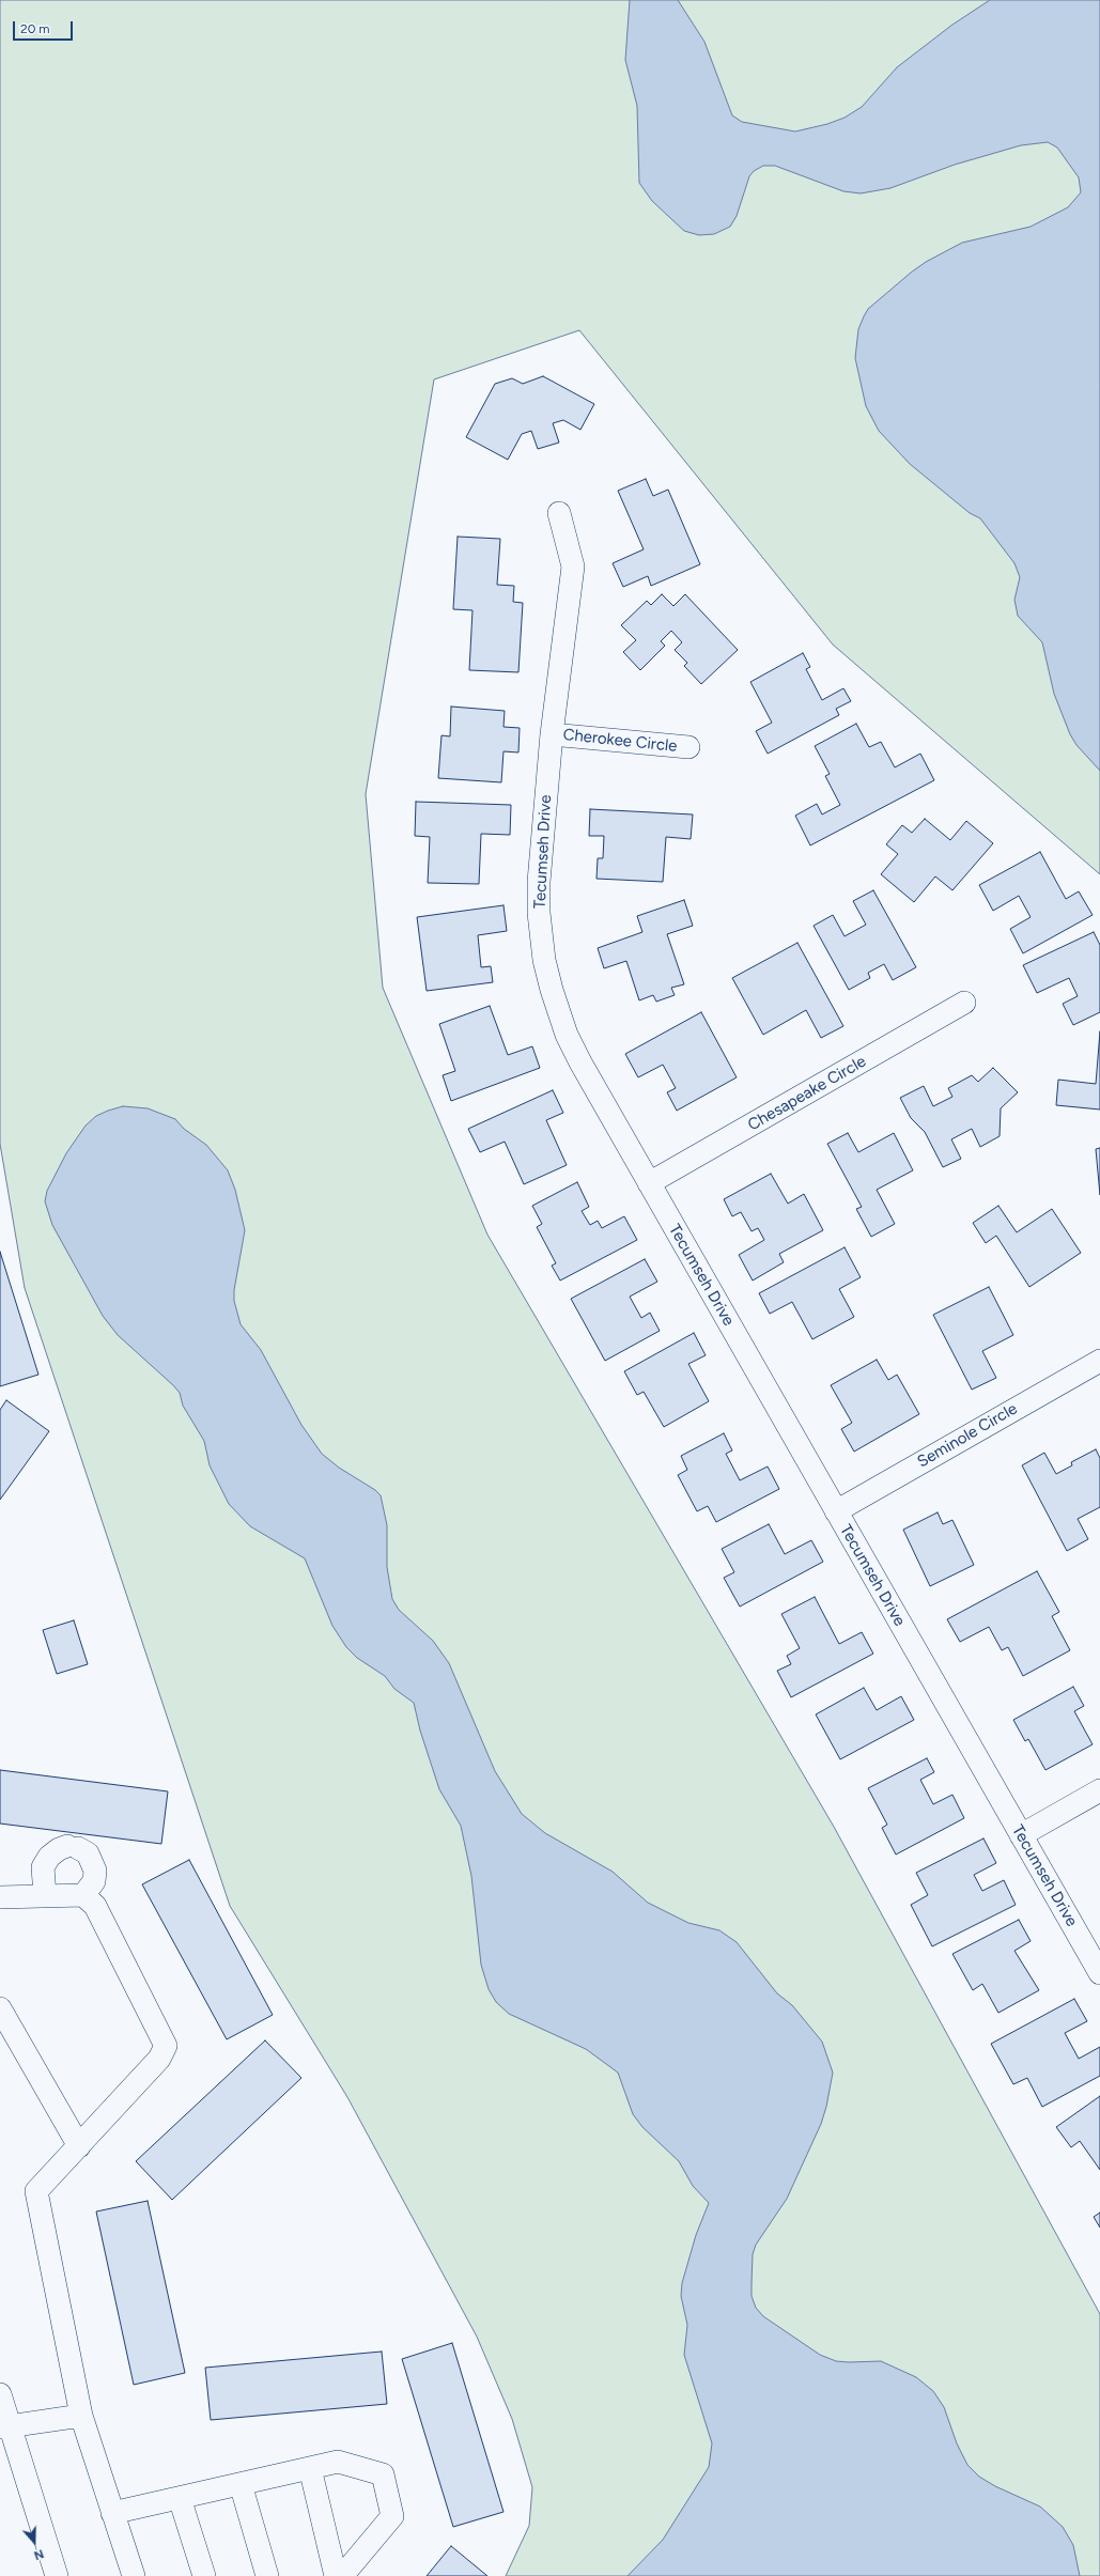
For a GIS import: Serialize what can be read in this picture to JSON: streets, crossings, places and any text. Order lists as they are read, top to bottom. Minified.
{"streets":{"street":["Cherokee Circle","Tecumseh Drive","Chesapeake Circle","Seminole Circle"]},"crossings":[["Cherokee Circle","Tecumseh Drive"],["Tecumseh Drive","Chesapeake Circle"],["Tecumseh Drive","Seminole Circle"]],"scale_bar":"20 m","north":"bottom"}
